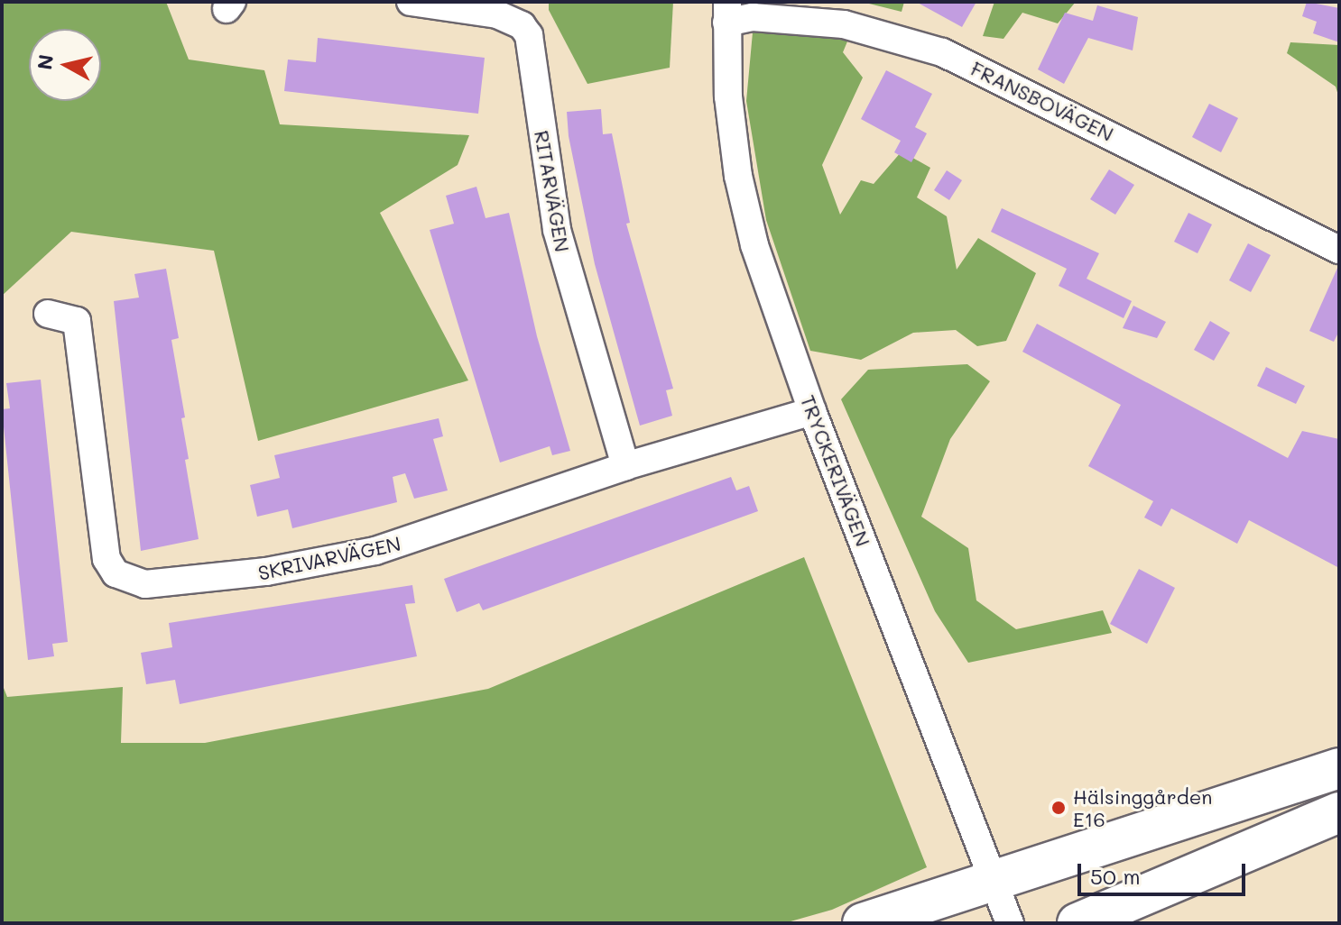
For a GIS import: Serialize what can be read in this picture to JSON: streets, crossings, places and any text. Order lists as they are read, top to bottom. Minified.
{"streets":{"street":["FRANSBOVÄGEN","RITARVÄGEN","TRYCKERIVÄGEN","SKRIVARVÄGEN"]},"crossings":[["FRANSBOVÄGEN","TRYCKERIVÄGEN"],["RITARVÄGEN","SKRIVARVÄGEN"],["TRYCKERIVÄGEN","SKRIVARVÄGEN"]],"places":["Hälsinggården E16"],"scale_bar":"50 m","north":"left"}
